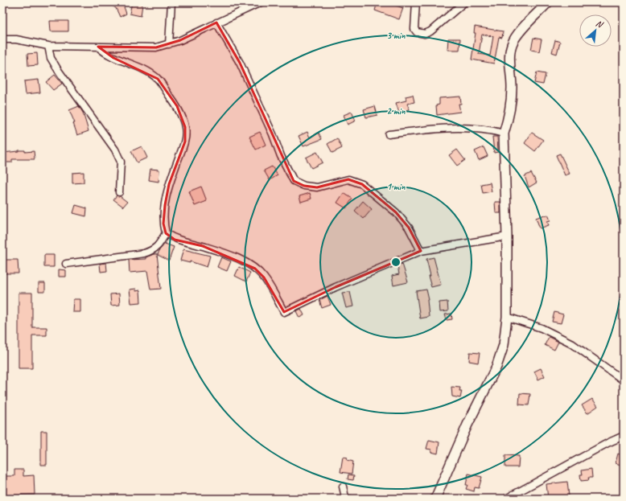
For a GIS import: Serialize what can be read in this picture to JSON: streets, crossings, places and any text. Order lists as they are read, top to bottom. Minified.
{"north":"top right","rings":["3 min","2 min","1 min"]}
